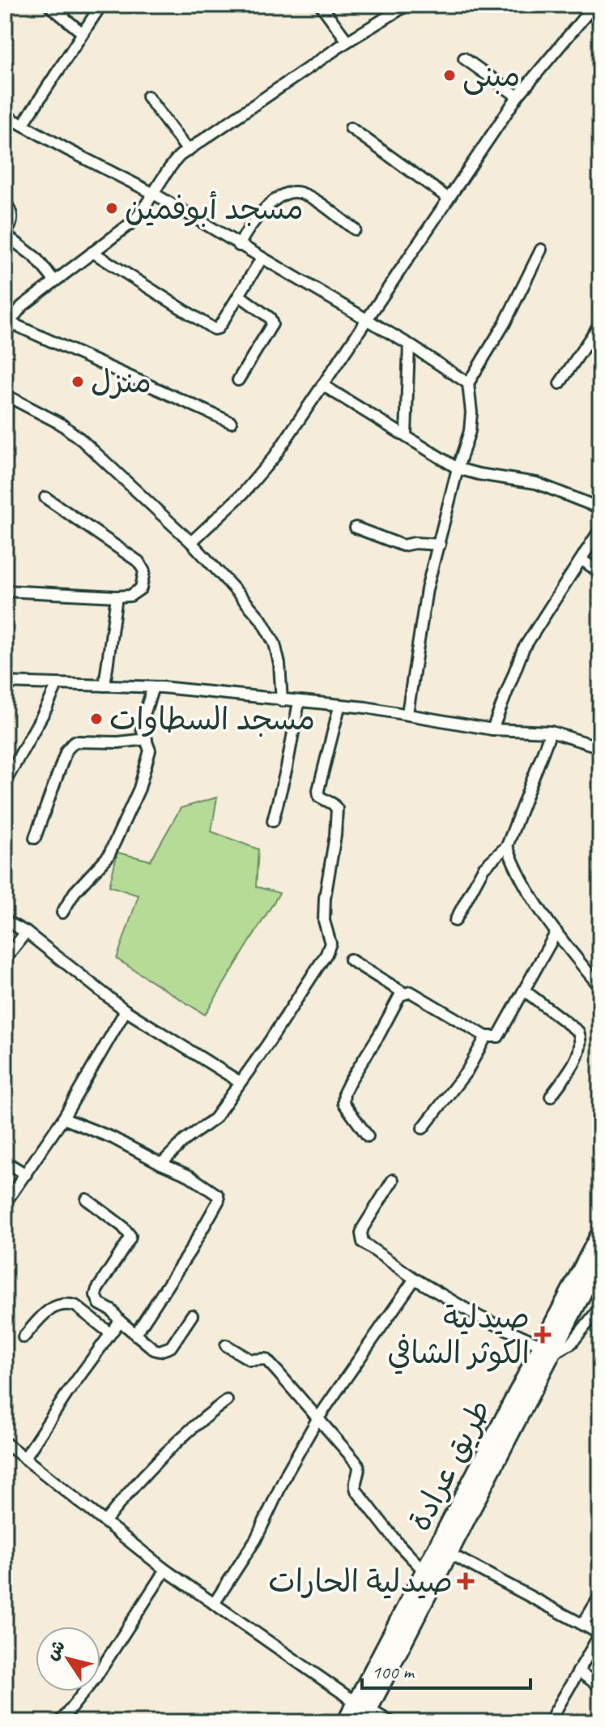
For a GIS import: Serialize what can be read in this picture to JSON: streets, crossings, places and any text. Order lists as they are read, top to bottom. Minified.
{"streets":{"main road":["طريق عرادة"]},"places":{"other":["مبنى","مسجد أبوفمين","منزل","مسجد السطاوات"],"health":["صيدلية الكوثر الشافي","صيدلية الحارات"]},"scale_bar":"100 m","north":"top left"}
